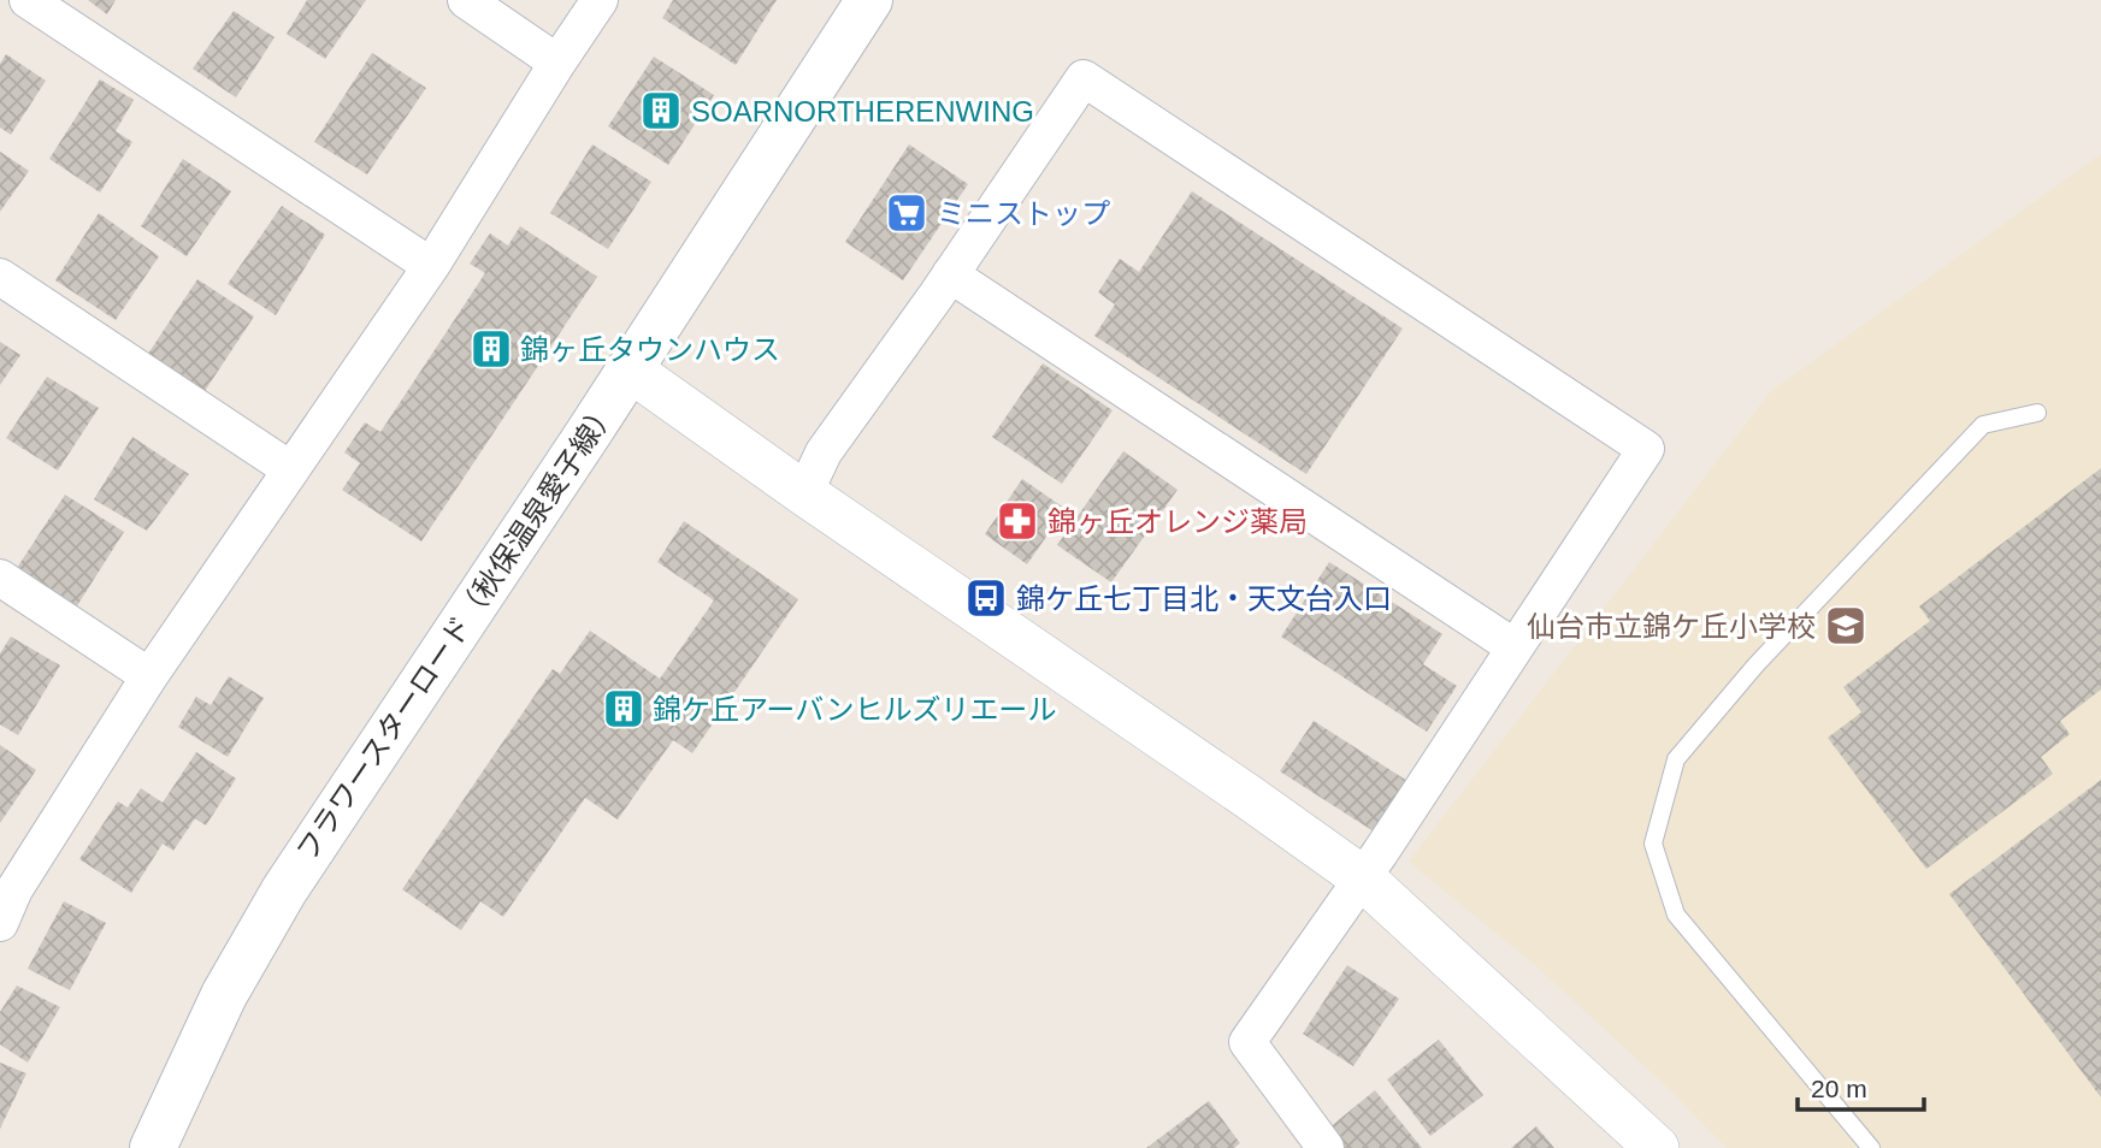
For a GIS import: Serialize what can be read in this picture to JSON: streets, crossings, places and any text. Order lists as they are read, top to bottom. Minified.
{"streets":{"main road":["フラワースターロード（秋保温泉愛子線）"]},"places":{"building":["SOARNORTHERENWING","錦ヶ丘タウンハウス","錦ケ丘アーバンヒルズリエール"],"supermarket":["ミニストップ"],"pharmacy":["錦ヶ丘オレンジ薬局"],"bus stop":["錦ケ丘七丁目北・天文台入口"],"school or university":["仙台市立錦ケ丘小学校"]},"scale_bar":"20 m"}
